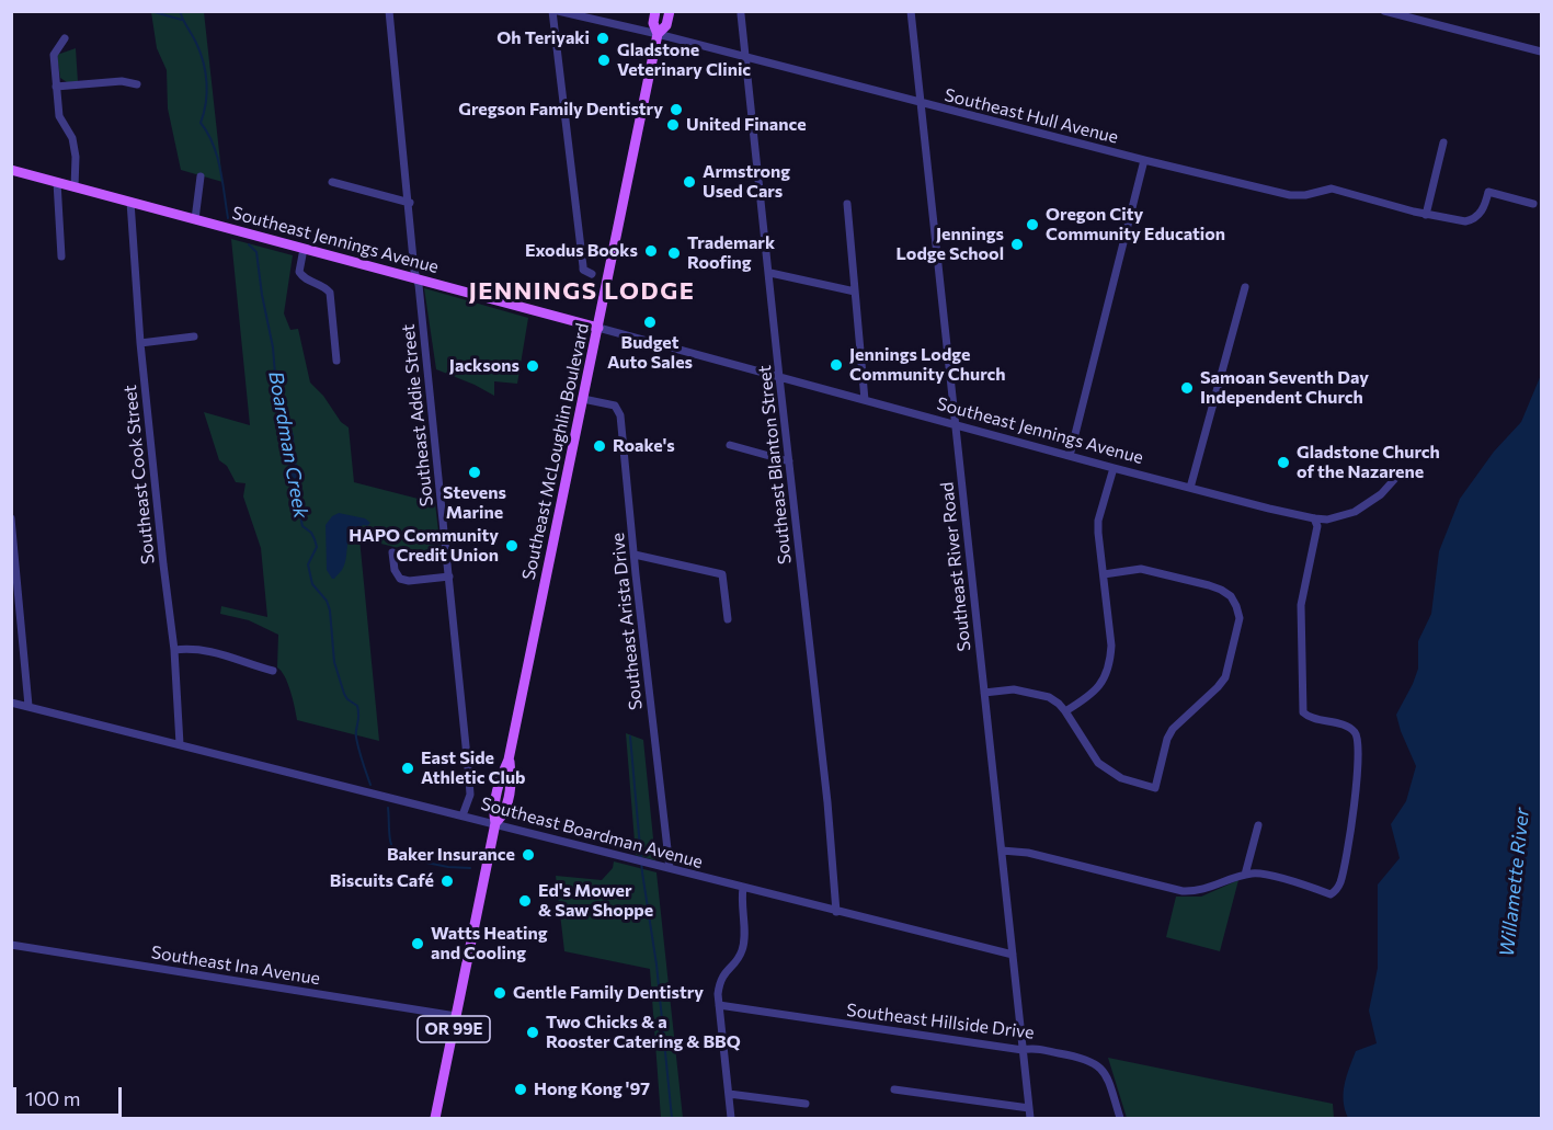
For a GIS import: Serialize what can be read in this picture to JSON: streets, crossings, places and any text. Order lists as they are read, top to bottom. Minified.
{"streets":{"main road":["Southeast Jennings Avenue","Southeast McLoughlin Boulevard","OR 99E"],"street":["Southeast Hull Avenue","Southeast Addie Street","Southeast Blanton Street","Southeast Cook Street","Southeast River Road","Southeast Arista Drive","Southeast Boardman Avenue","Southeast Ina Avenue","Southeast Hillside Drive"]},"crossings":[["Southeast Hull Avenue","Southeast McLoughlin Boulevard"],["Southeast Hull Avenue","Southeast Blanton Street"],["Southeast Hull Avenue","Southeast River Road"],["Southeast Jennings Avenue","Southeast Addie Street"],["Southeast Jennings Avenue","Southeast McLoughlin Boulevard"],["Southeast Jennings Avenue","Southeast Blanton Street"],["Southeast Jennings Avenue","Southeast Cook Street"],["Southeast Jennings Avenue","Southeast River Road"],["Southeast Addie Street","Southeast Boardman Avenue"],["Southeast McLoughlin Boulevard","Southeast Arista Drive"],["Southeast McLoughlin Boulevard","Southeast Boardman Avenue"],["Southeast McLoughlin Boulevard","Southeast Ina Avenue"],["Southeast Blanton Street","Southeast Boardman Avenue"],["Southeast Cook Street","Southeast Boardman Avenue"],["Southeast River Road","Southeast Boardman Avenue"],["Southeast River Road","Southeast Hillside Drive"],["Southeast Arista Drive","Southeast Boardman Avenue"]],"districts":["JENNINGS LODGE"],"water":["Boardman Creek","Willamette River"],"places":["Oh Teriyaki","Gladstone Veterinary Clinic","Gregson Family Dentistry","United Finance","Armstrong Used Cars","Oregon City Community Education","Jennings Lodge School","Exodus Books","Trademark Roofing","Budget Auto Sales","Jennings Lodge Community Church","Jacksons","Samoan Seventh Day Independent Church","Roake's","Gladstone Church of the Nazarene","Stevens Marine","HAPO Community Credit Union","East Side Athletic Club","Baker Insurance","Biscuits Café","Ed's Mower & Saw Shoppe","Watts Heating and Cooling","Gentle Family Dentistry","Two Chicks & a Rooster Catering & BBQ","Hong Kong '97"],"scale_bar":"100 m"}
